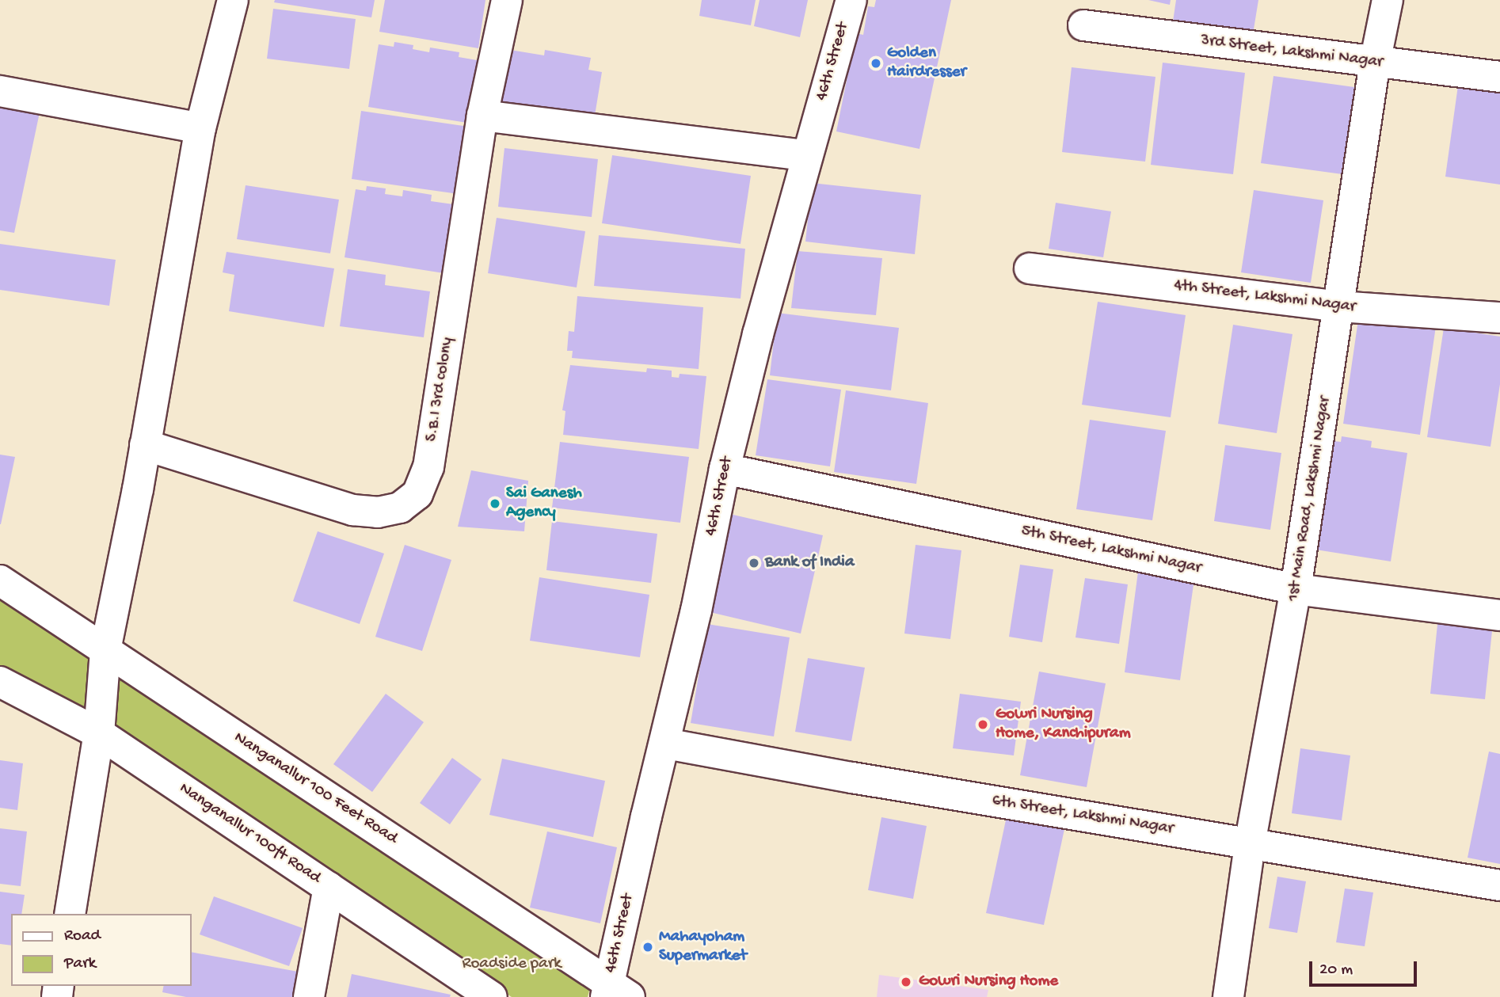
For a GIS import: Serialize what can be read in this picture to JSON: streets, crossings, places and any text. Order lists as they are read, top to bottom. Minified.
{"streets":{"street":["3rd Street, Lakshmi Nagar","46th Street","4th Street, Lakshmi Nagar","S.B.I 3rd colony","1st Main Road, Lakshmi Nagar","5th Street, Lakshmi Nagar","Nanganallur 100 Feet Road","6th Street, Lakshmi Nagar","Nanganallur 100ft Road"]},"crossings":[["3rd Street, Lakshmi Nagar","1st Main Road, Lakshmi Nagar"],["46th Street","5th Street, Lakshmi Nagar"],["46th Street","Nanganallur 100 Feet Road"],["46th Street","6th Street, Lakshmi Nagar"],["4th Street, Lakshmi Nagar","1st Main Road, Lakshmi Nagar"],["1st Main Road, Lakshmi Nagar","5th Street, Lakshmi Nagar"],["1st Main Road, Lakshmi Nagar","6th Street, Lakshmi Nagar"]],"parks":["Roadside park"],"places":["Golden Hairdresser","Sai Ganesh Agency","Bank of India","Gowri Nursing Home, Kanchipuram","Mahayoham Supermarket","Gowri Nursing Home"],"legend":["Road","Park"],"scale_bar":"20 m"}
